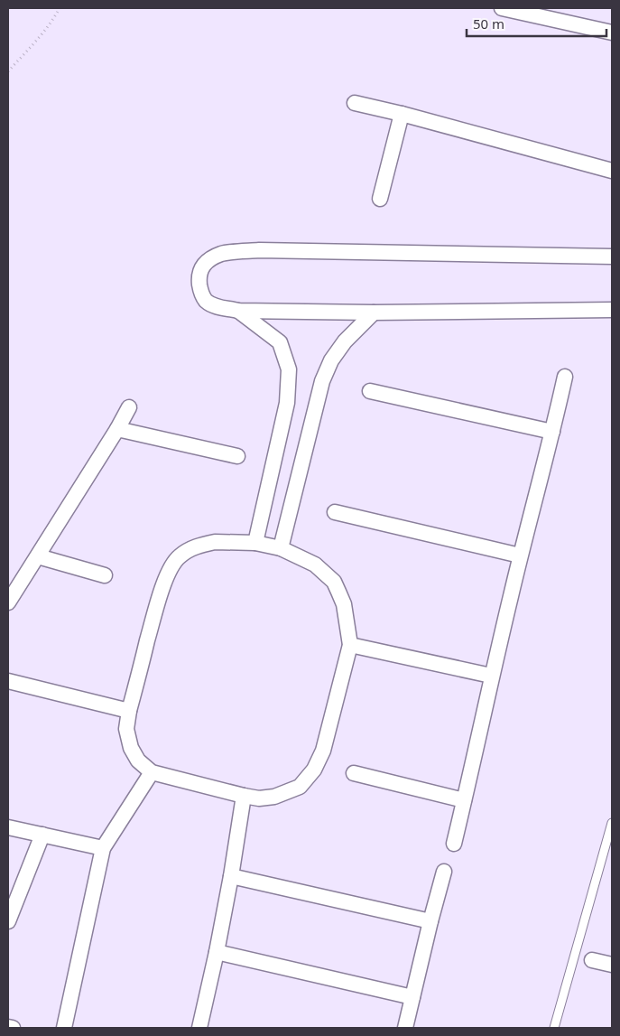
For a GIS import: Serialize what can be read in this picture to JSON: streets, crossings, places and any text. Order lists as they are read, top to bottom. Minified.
{"scale_bar":"50 m"}
